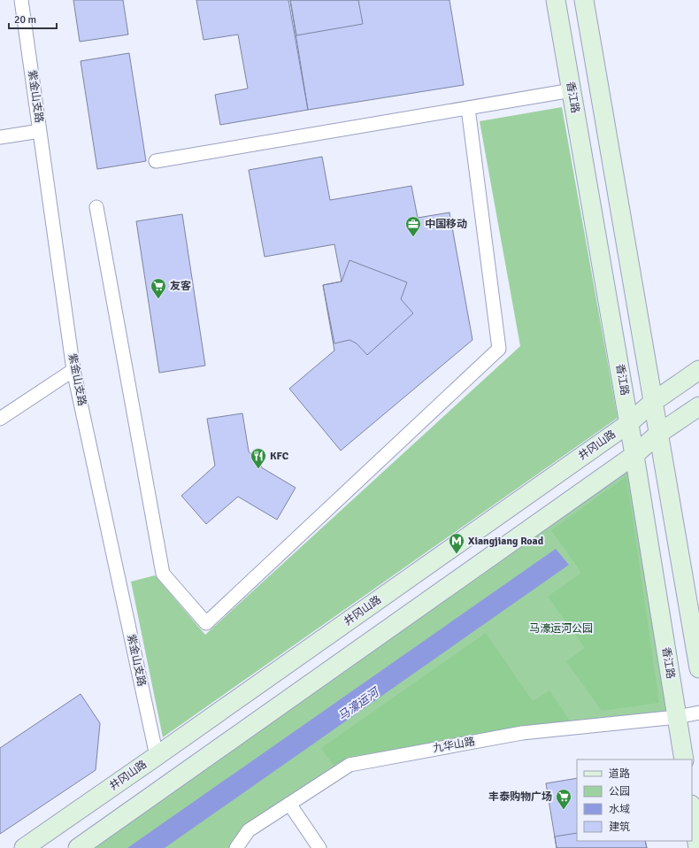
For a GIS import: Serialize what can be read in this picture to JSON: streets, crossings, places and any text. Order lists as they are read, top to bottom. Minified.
{"streets":{"main road":["香江路","井冈山路"],"street":["紫金山支路","九华山路"]},"crossings":[["紫金山支路","井冈山路"],["香江路","井冈山路"],["香江路","九华山路"]],"water":["马濠运河"],"parks":["马濠运河公园"],"places":{"office":["中国移动"],"supermarket":["友客","丰泰购物广场"],"restaurant":["KFC"],"metro station":["Xiangjiang Road"]},"legend":["道路","公园","水域","建筑"],"scale_bar":"20 m"}
